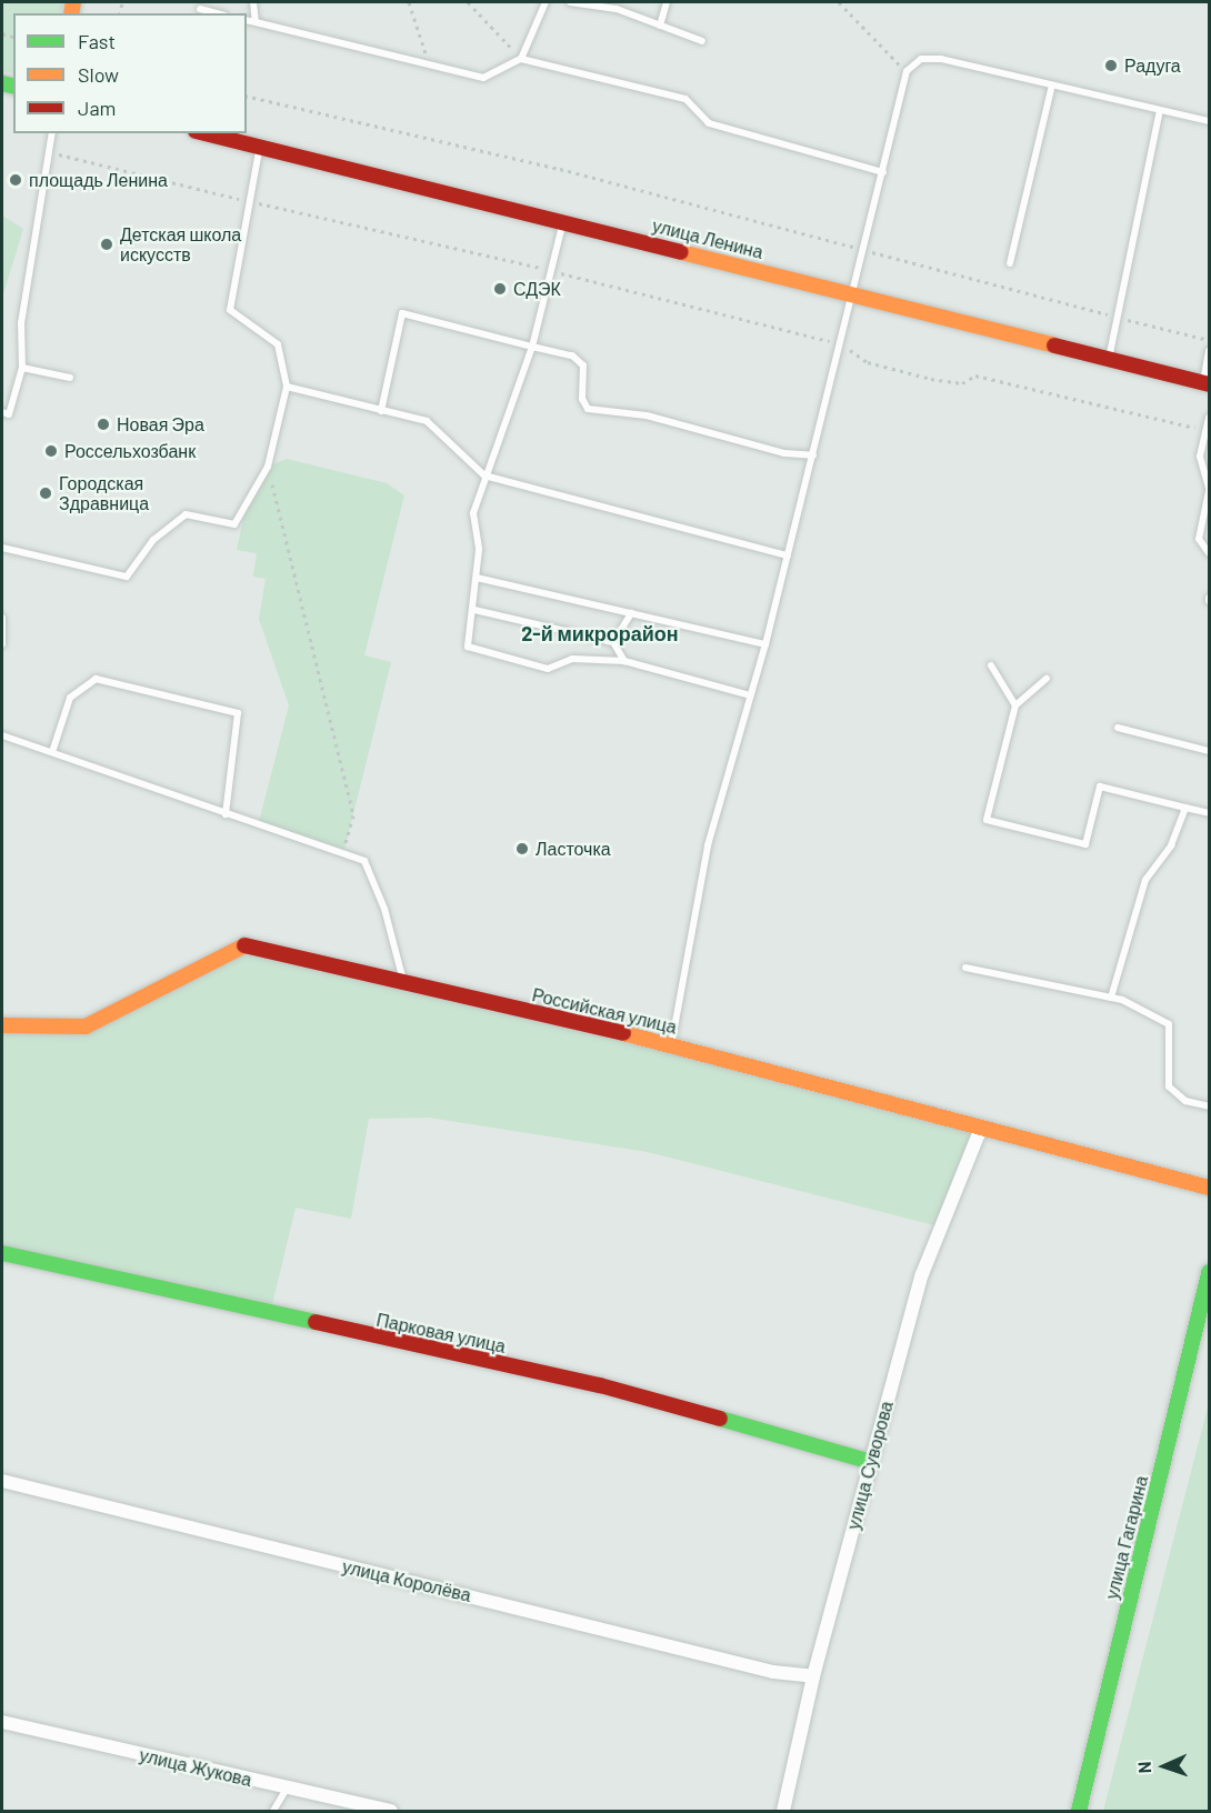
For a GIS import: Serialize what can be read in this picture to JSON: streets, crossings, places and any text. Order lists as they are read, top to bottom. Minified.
{"streets":{"street":["улица Ленина","Российская улица","Парковая улица","улица Суворова","улица Гагарина","улица Королёва","улица Жукова"]},"crossings":[["Российская улица","улица Суворова"],["Парковая улица","улица Суворова"],["улица Суворова","улица Королёва"]],"districts":["2-й микрорайон"],"places":["Радуга","площадь Ленина","Детская школа искусств","СДЭК","Новая Эра","Россельхозбанк","Городская Здравница","Ласточка"],"legend":["Fast","Slow","Jam"],"north":"left"}
